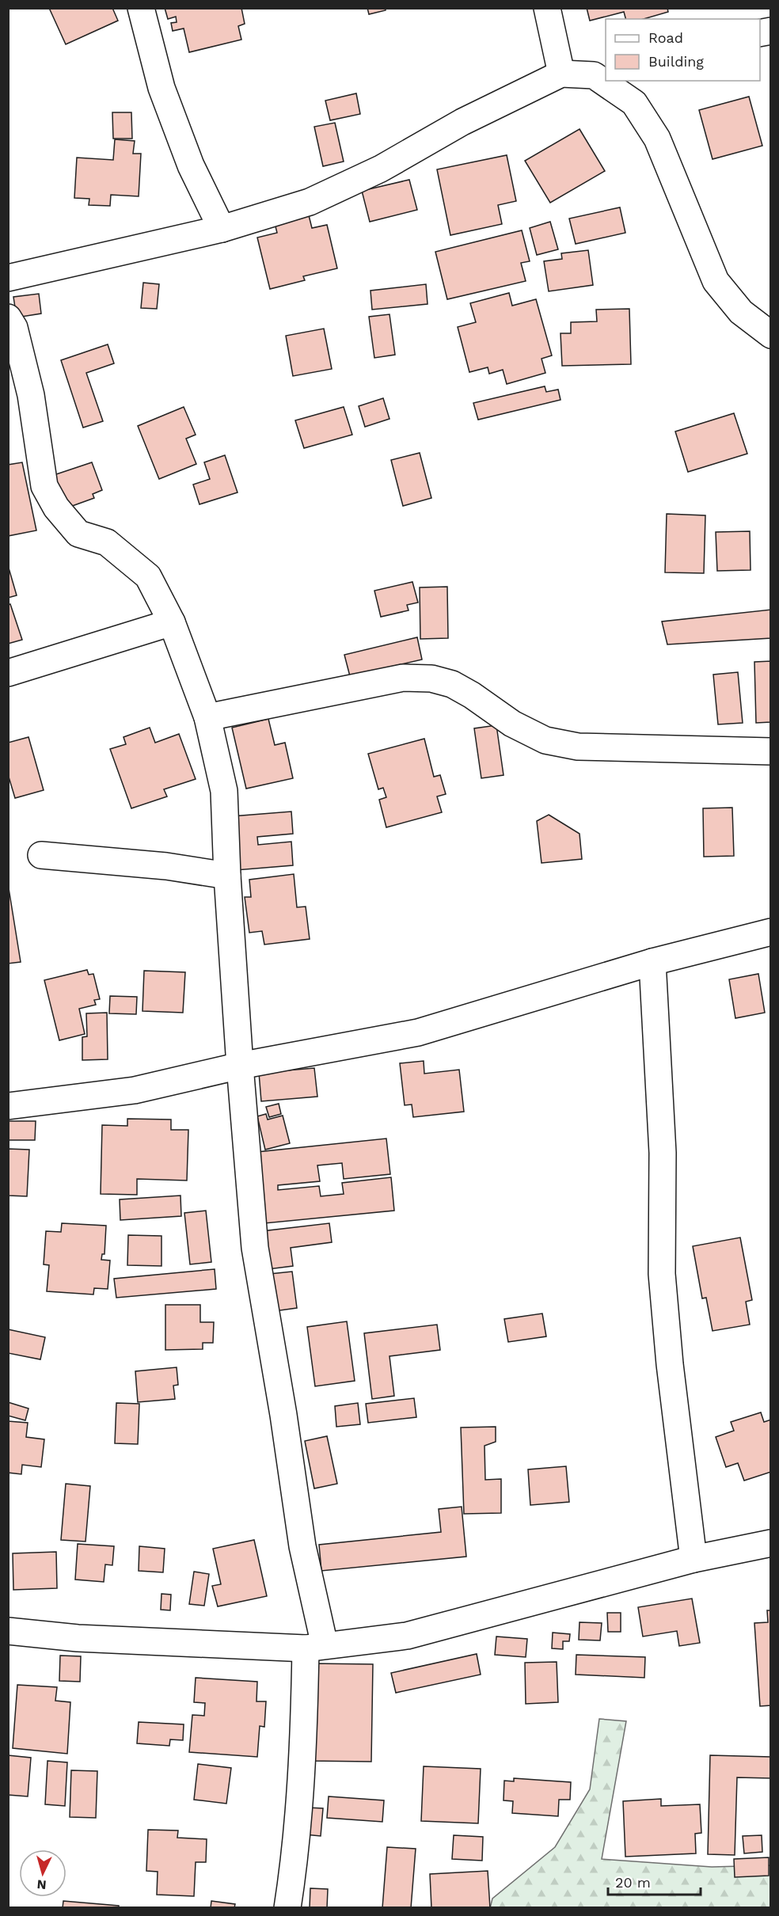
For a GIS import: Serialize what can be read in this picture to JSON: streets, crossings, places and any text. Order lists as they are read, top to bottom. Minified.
{"legend":["Road","Building"],"scale_bar":"20 m","north":"bottom"}
